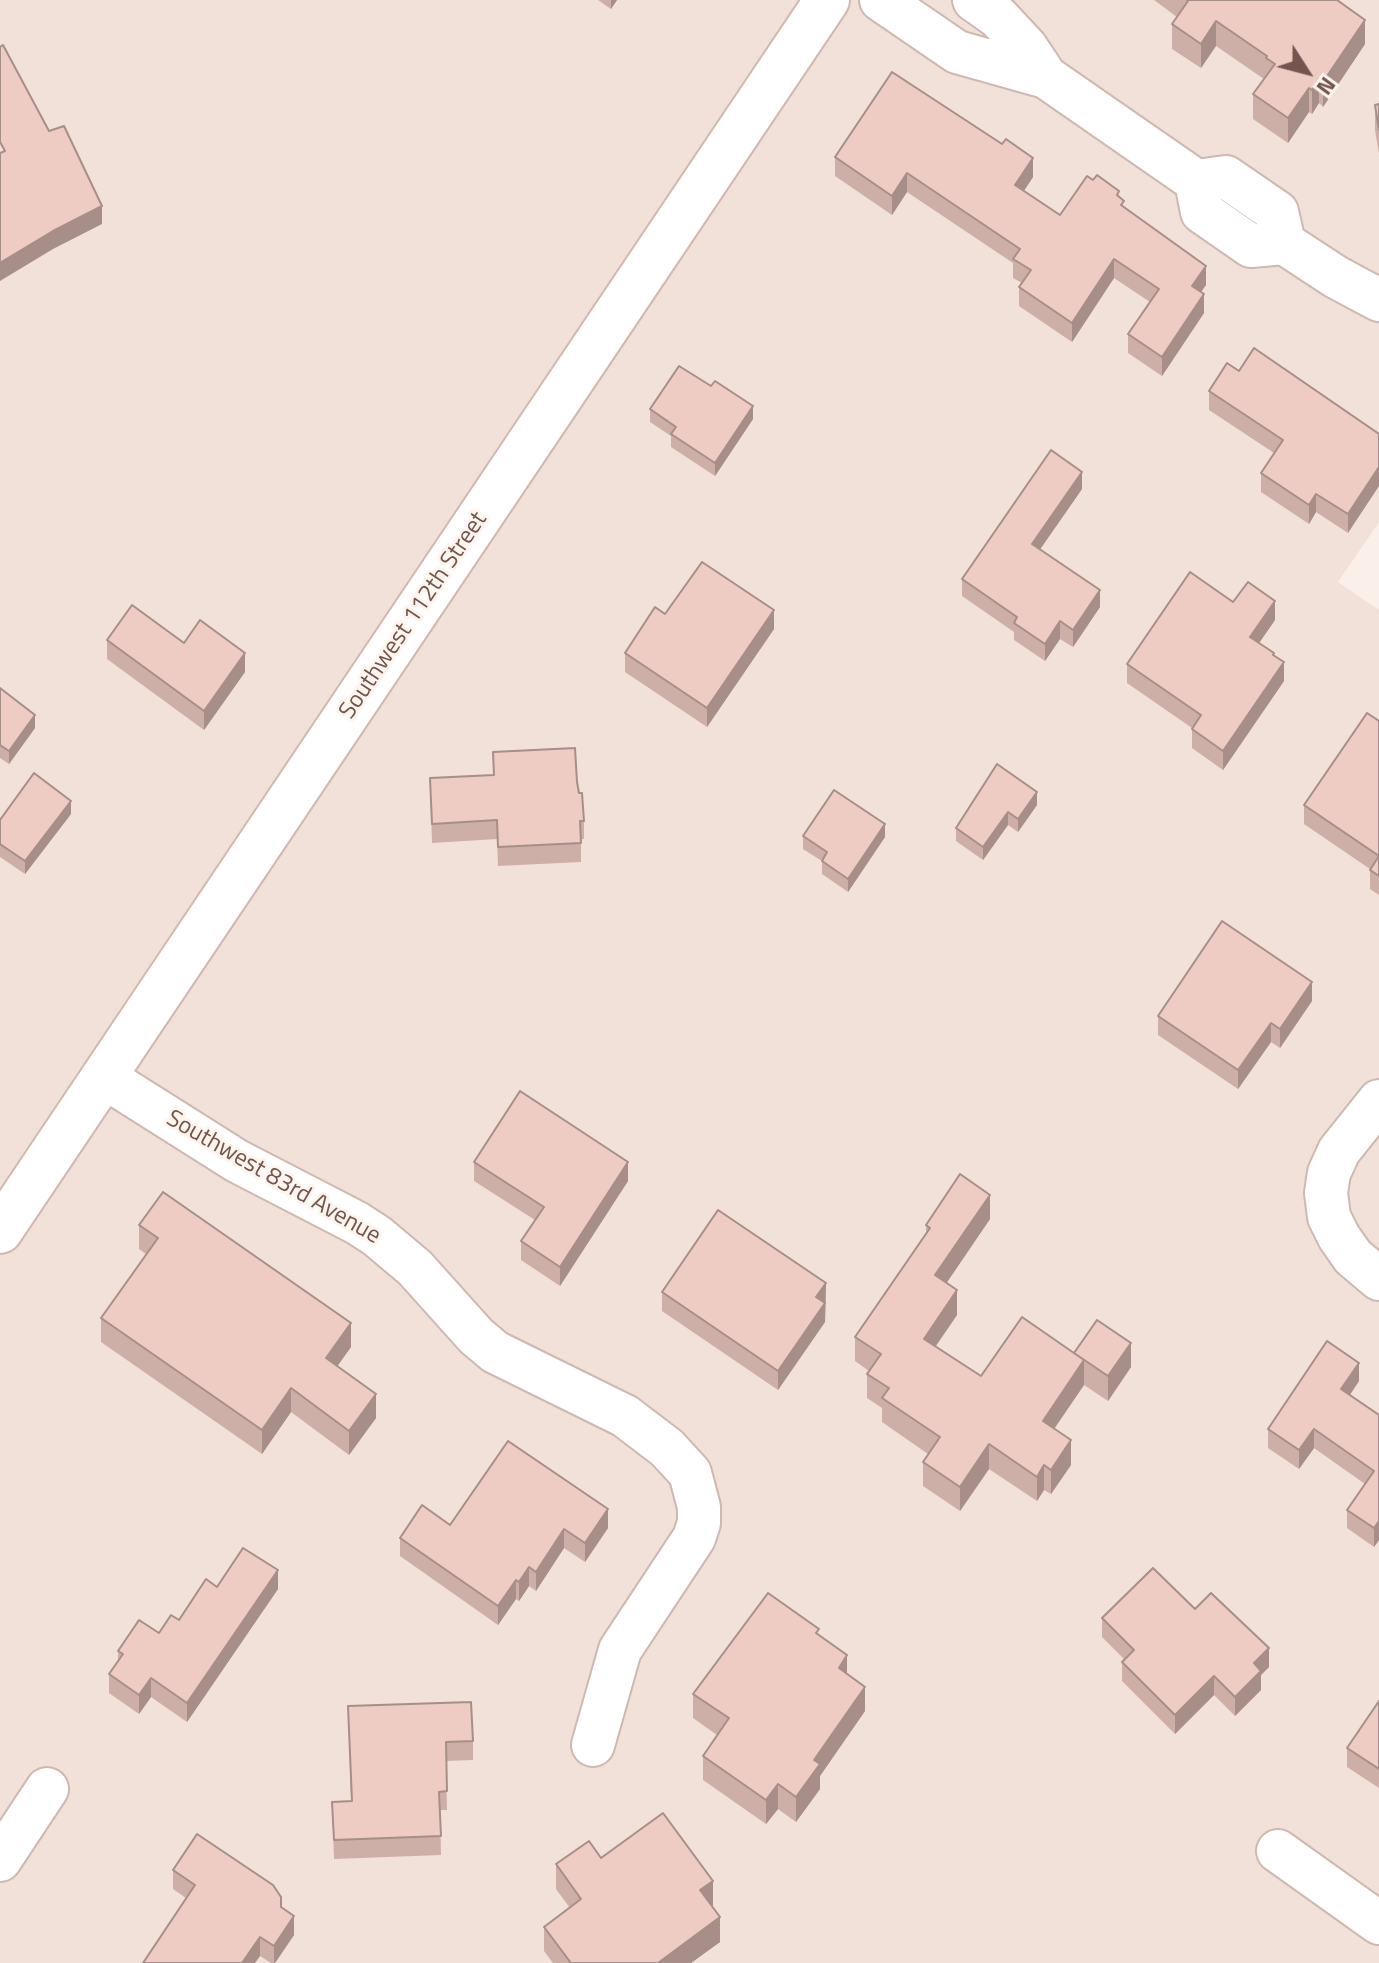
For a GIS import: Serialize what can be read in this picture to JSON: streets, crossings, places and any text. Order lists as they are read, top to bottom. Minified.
{"streets":{"main road":["Southwest 112th Street"],"street":["Southwest 83rd Avenue"]},"crossings":[["Southwest 112th Street","Southwest 83rd Avenue"]],"north":"bottom right"}
